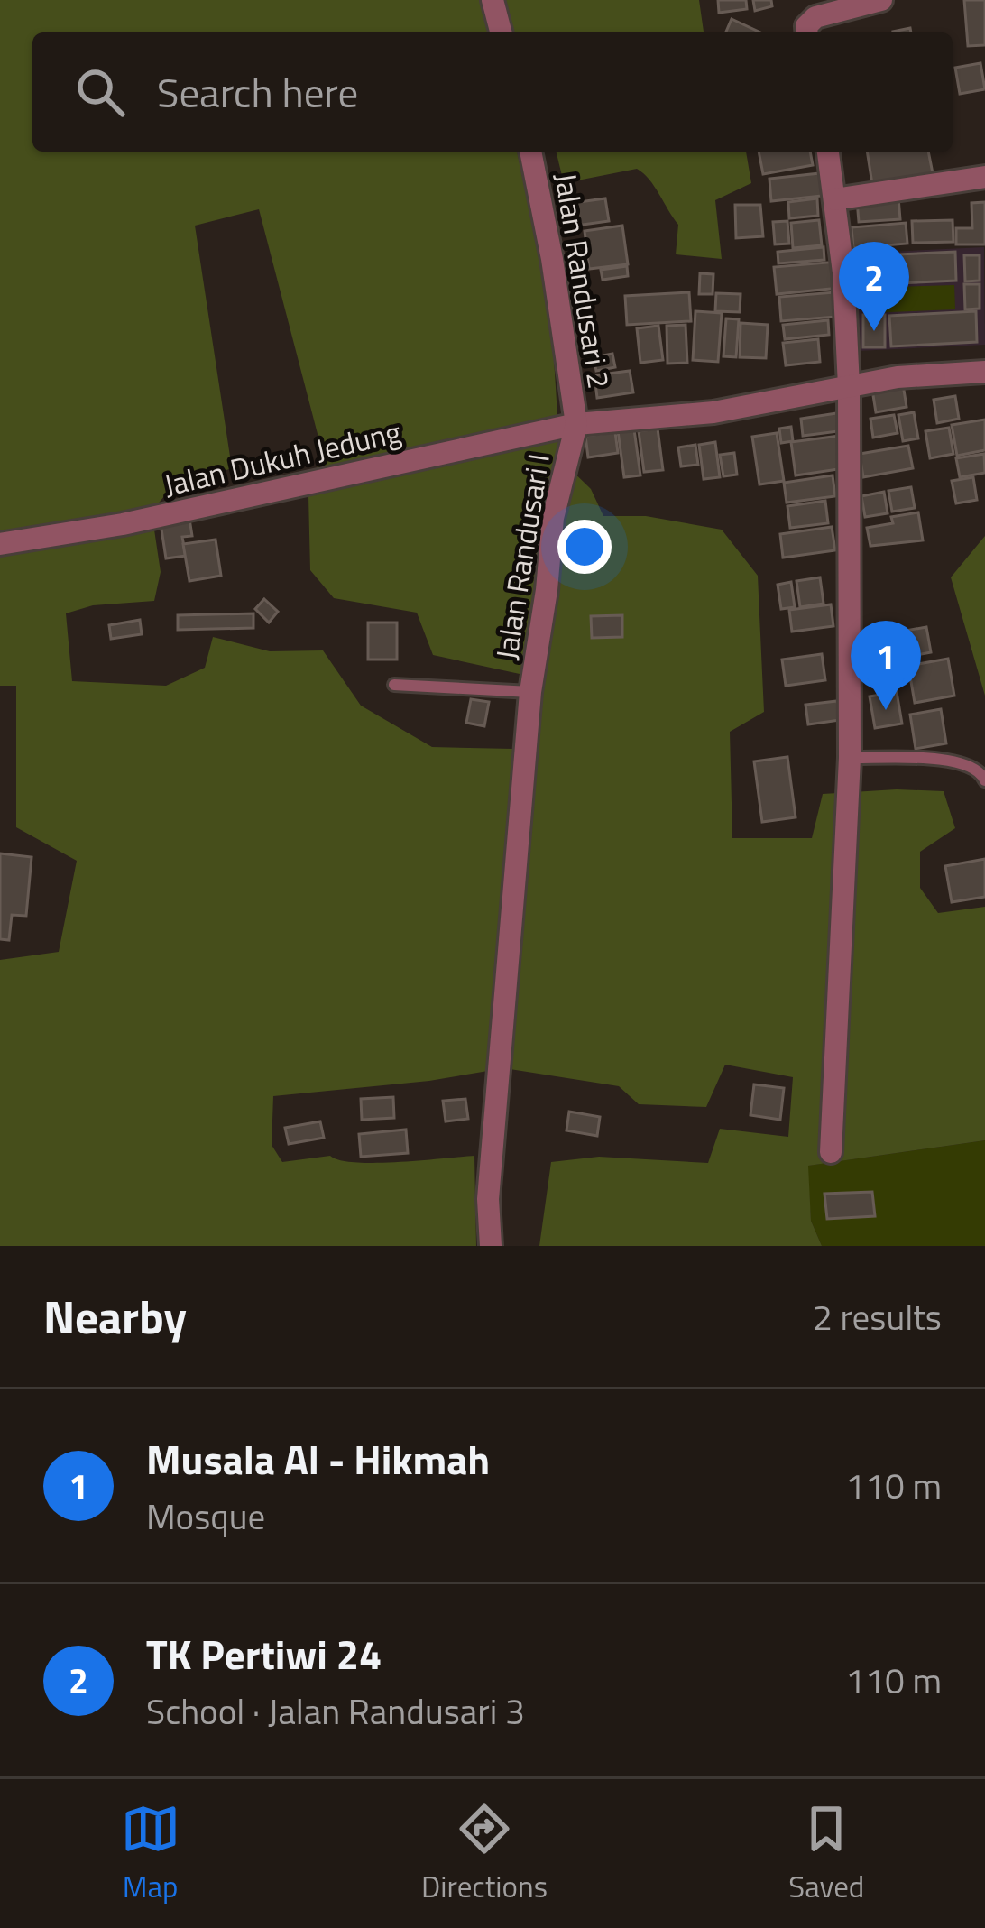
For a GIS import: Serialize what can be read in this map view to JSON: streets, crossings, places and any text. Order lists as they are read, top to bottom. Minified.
{"streets":{"street":["Jalan Randusari 2","Jalan Dukuh Jedung","Jalan Randusari I"]},"crossings":[["Jalan Randusari 2","Jalan Dukuh Jedung"],["Jalan Randusari 2","Jalan Randusari I"],["Jalan Dukuh Jedung","Jalan Randusari I"]],"page":{"search":"Search here","pins":["2","1"],"heading":["Nearby","2 results"],"list":[{"mark":"1","name":"Musala Al - Hikmah","note":"Mosque","value":"110 m"},{"mark":"2","name":"TK Pertiwi 24","note":"School · Jalan Randusari 3","value":"110 m"}],"nav":["Map","Directions","Saved"]}}
